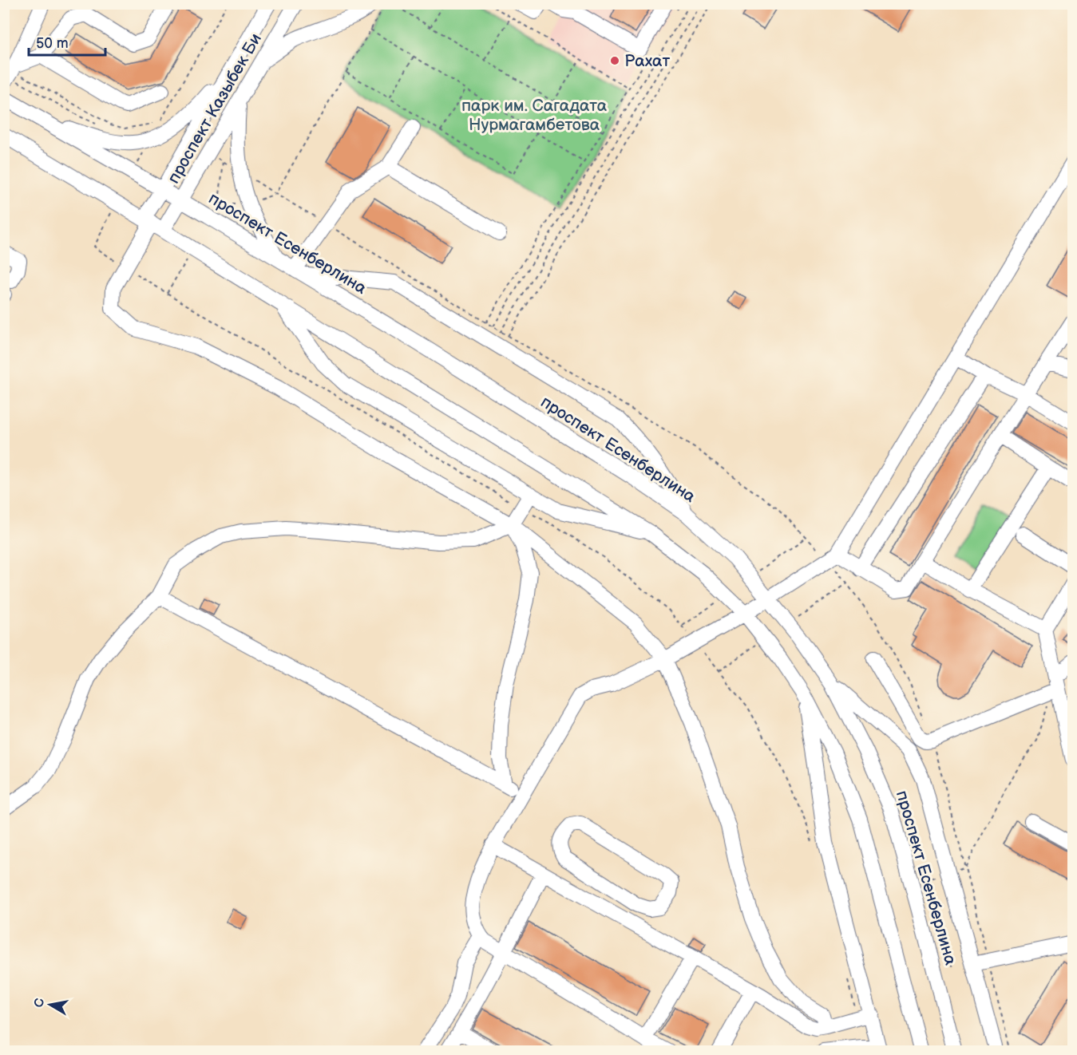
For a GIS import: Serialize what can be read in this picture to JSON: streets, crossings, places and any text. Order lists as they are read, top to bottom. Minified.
{"streets":{"street":["проспект Казыбек Би","проспект Есенберлина"]},"crossings":[["проспект Казыбек Би","проспект Есенберлина"]],"parks":["парк им. Сагадата Нурмагамбетова"],"places":["Рахат"],"scale_bar":"50 m","north":"left"}
